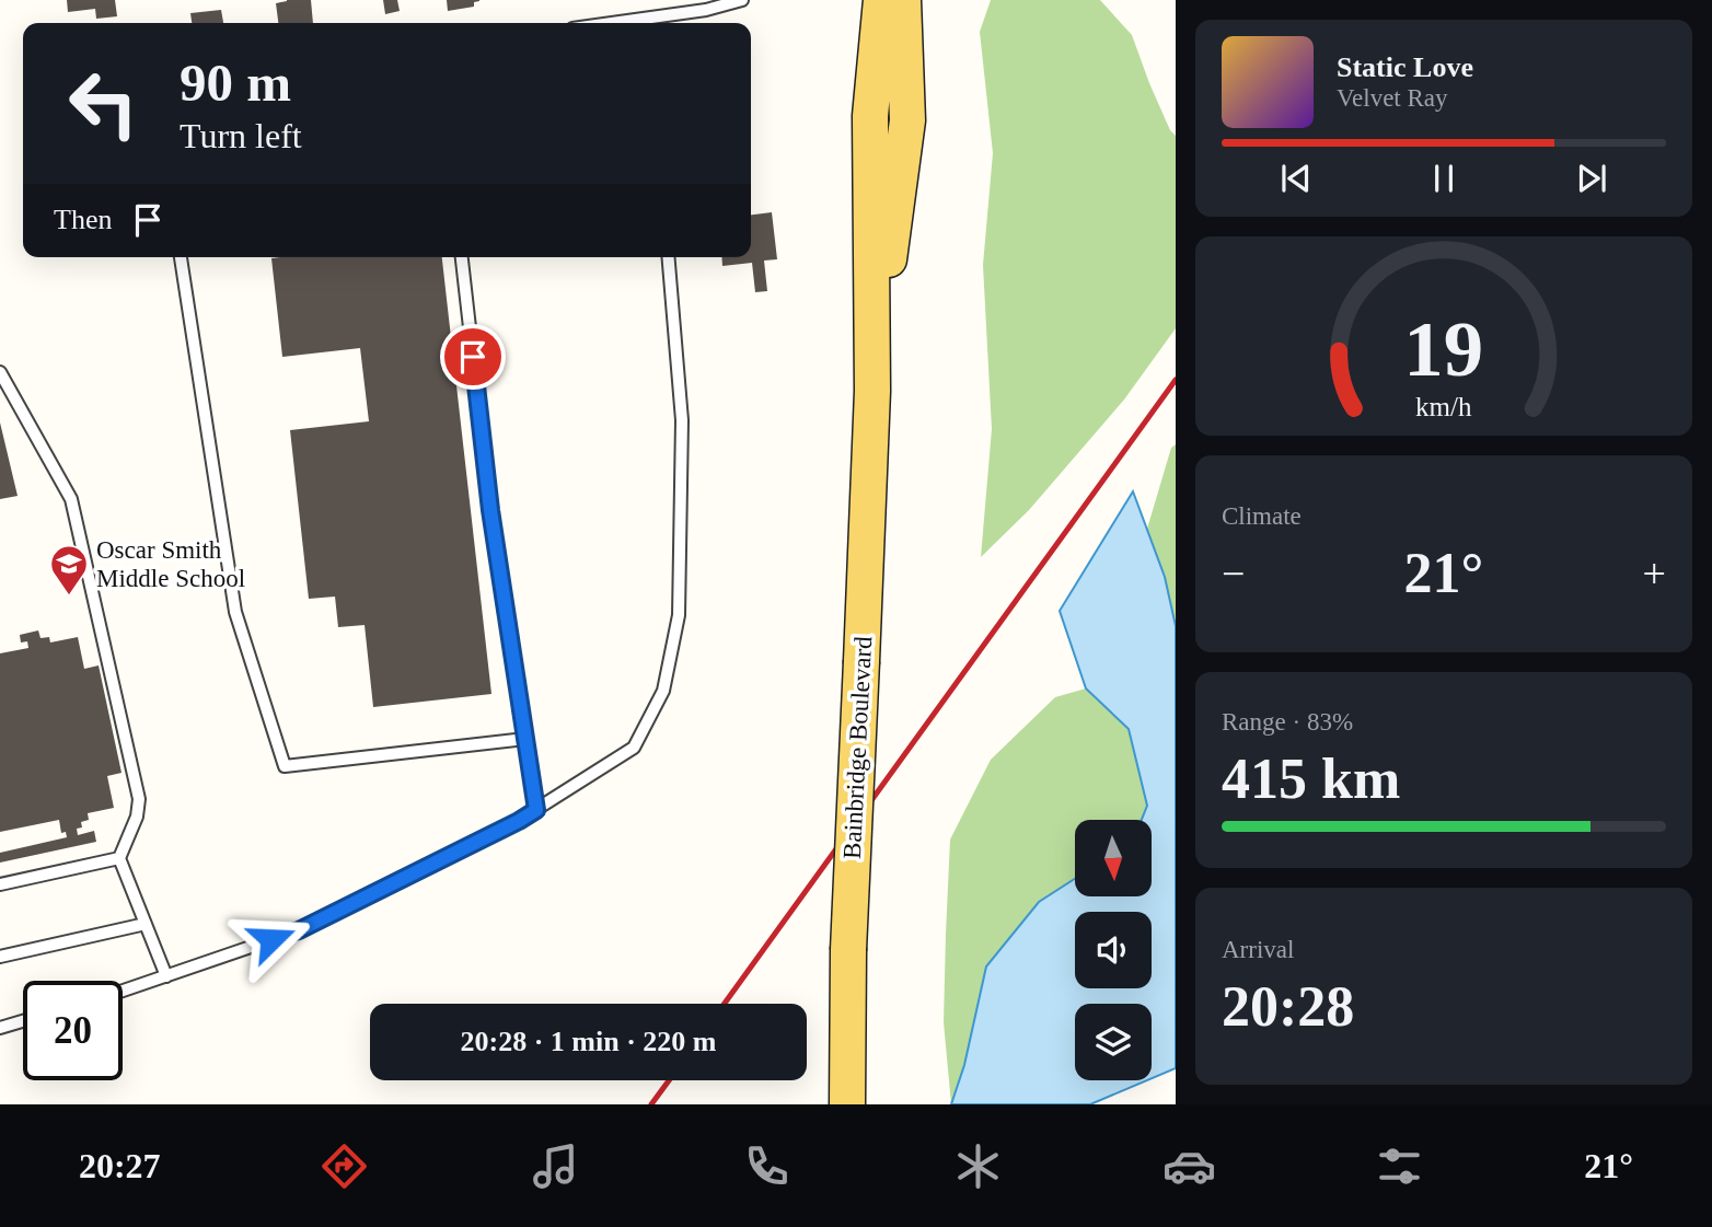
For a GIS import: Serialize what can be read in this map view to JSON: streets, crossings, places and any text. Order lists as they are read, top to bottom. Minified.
{"streets":{"main road":["Bainbridge Boulevard"]},"places":{"school or university":["Oscar Smith Middle School"]},"north":"bottom","page":{"turn":["90 m","Turn left"],"song":["Static Love","Velvet Ray"],"then":"Then","tile":["Climate",["Range · 83%","415 km"],["Arrival","20:28"]],"heat":["−","21°","+"],"limit":"20","trip":"20:28 · 1 min · 220 m","tabs":["20:27","21°"],"gauge":["19","km/h"]}}
